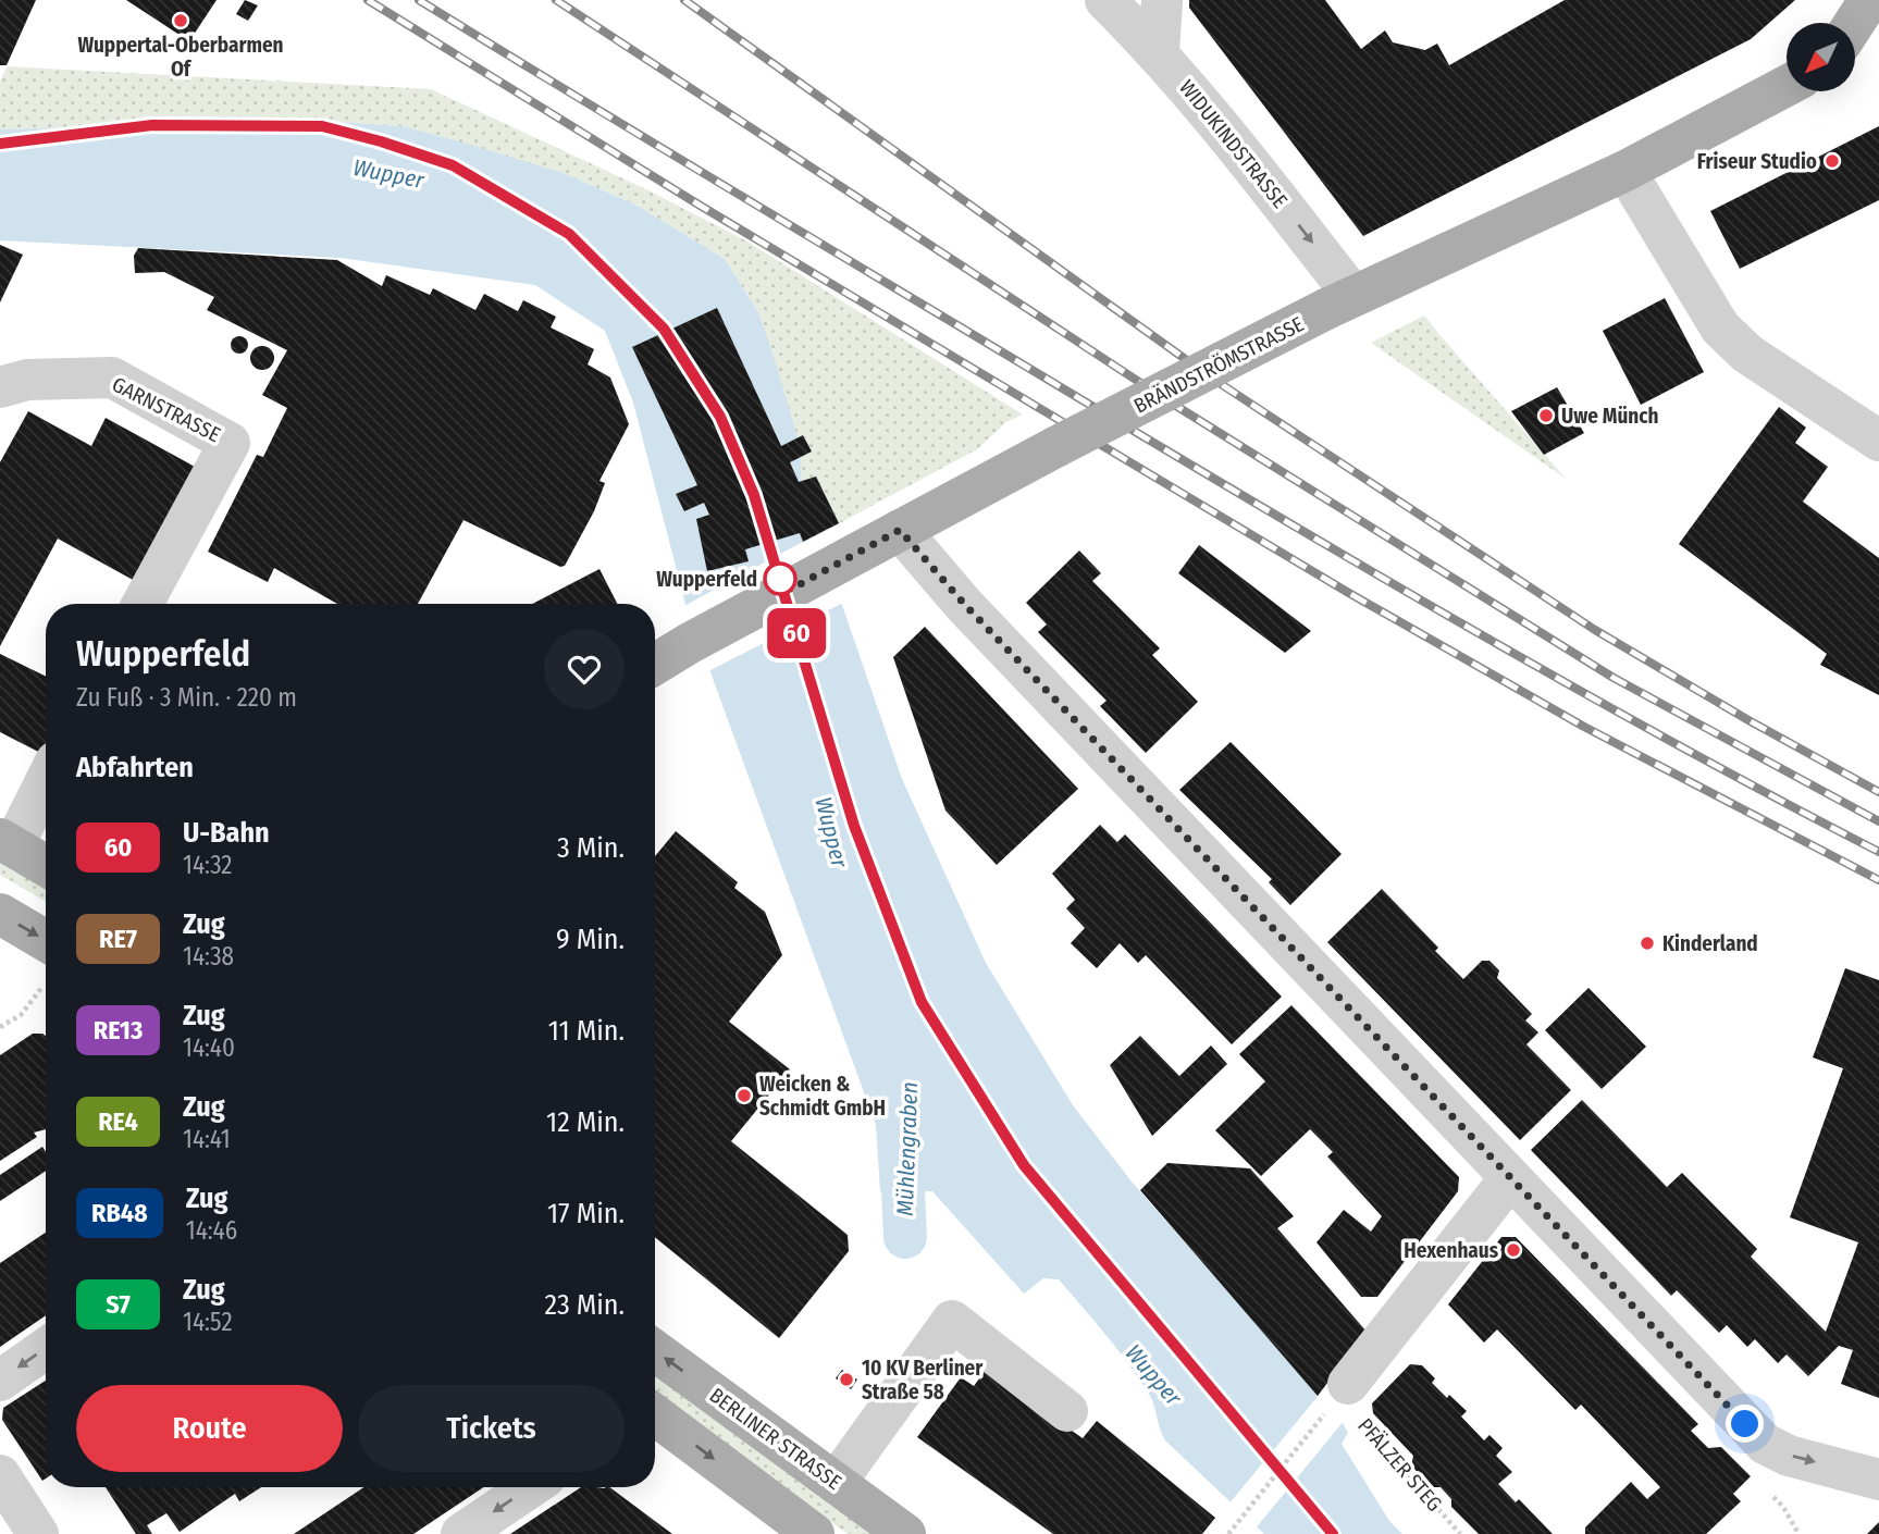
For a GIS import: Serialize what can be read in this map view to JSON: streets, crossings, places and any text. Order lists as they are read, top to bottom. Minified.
{"streets":{"main road":["BRÄNDSTRÖMSTRASSE","BERLINER STRASSE"],"street":["WIDUKINDSTRASSE","GARNSTRASSE"],"path":["PFÄLZER STEG"]},"crossings":[["WIDUKINDSTRASSE","BRÄNDSTRÖMSTRASSE"]],"one_way":["WIDUKINDSTRASSE"],"water":["Wupper","Mühlengraben"],"places":["Wuppertal-Oberbarmen Of","Friseur Studio","Uwe Münch","Wupperfeld","Kinderland","Weicken & Schmidt GmbH","Hexenhaus","10 KV Berliner Straße 58"],"lines":["metro line 60"],"north":"bottom left","page":{"on_map":"60","heading":[["Wupperfeld","Zu Fuß · 3 Min. · 220 m"],"Abfahrten"],"list":[{"mark":"60","name":"U-Bahn","note":"14:32","value":"3 Min."},{"mark":"RE7","name":"Zug","note":"14:38","value":"9 Min."},{"mark":"RE13","name":"Zug","note":"14:40","value":"11 Min."},{"mark":"RE4","name":"Zug","note":"14:41","value":"12 Min."},{"mark":"RB48","name":"Zug","note":"14:46","value":"17 Min."},{"mark":"S7","name":"Zug","note":"14:52","value":"23 Min."}],"buttons":["Route","Tickets"]}}
